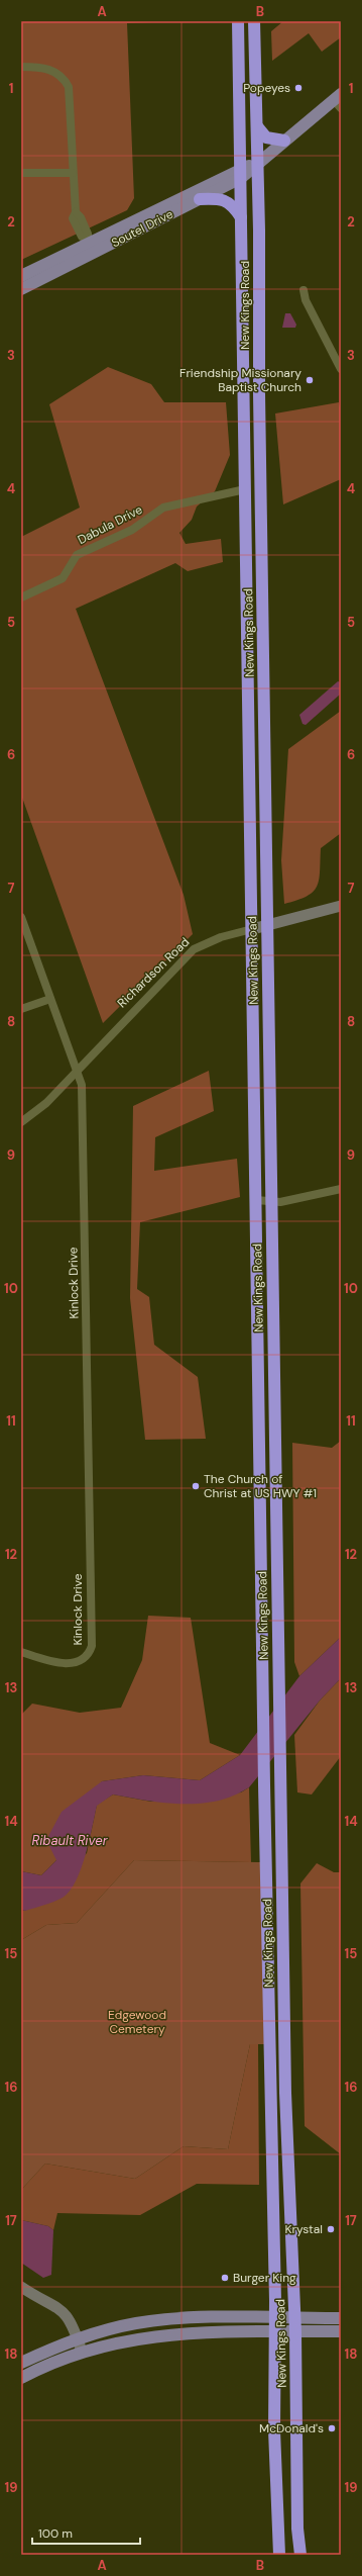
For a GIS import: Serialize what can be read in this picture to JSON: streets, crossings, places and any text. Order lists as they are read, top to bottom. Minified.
{"streets":{"highway":["New Kings Road"],"main road":["Soutel Drive"],"street":["Dabula Drive","Richardson Road","Kinlock Drive"]},"crossings":[["Soutel Drive","New Kings Road"],["New Kings Road","Dabula Drive"],["New Kings Road","Richardson Road"],["Richardson Road","Kinlock Drive"]],"water":["Ribault River"],"parks":["Edgewood Cemetery"],"places":["Popeyes","Friendship Missionary Baptist Church","The Church of Christ at US HWY #1","Krystal","Burger King","McDonald's"],"scale_bar":"100 m","grid":{"columns":["A","B"],"rows":["1","2","3","4","5","6","7","8","9","10","11","12","13","14","15","16","17","18","19"]}}
